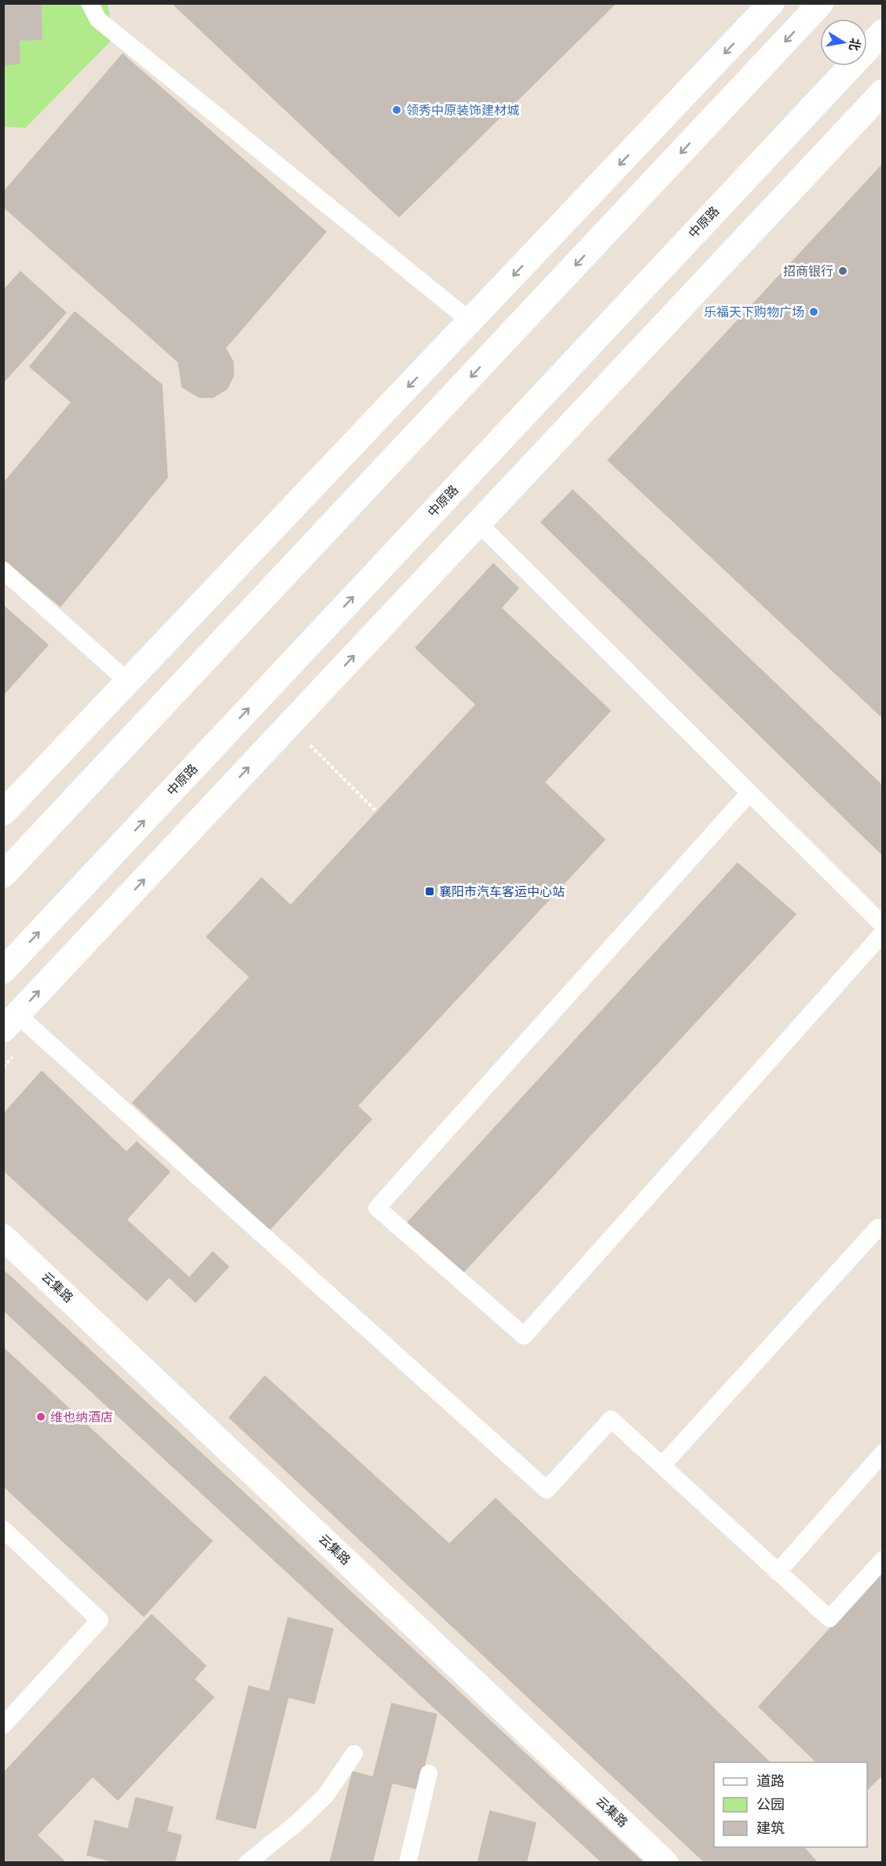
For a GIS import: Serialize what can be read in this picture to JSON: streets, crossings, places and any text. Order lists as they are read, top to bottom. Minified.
{"streets":{"street":["中原路","云集路"]},"places":{"other":["领秀中原装饰建材城","招商银行","乐福天下购物广场","维也纳酒店"],"transit":["襄阳市汽车客运中心站"]},"legend":["道路","公园","建筑"],"north":"right"}
